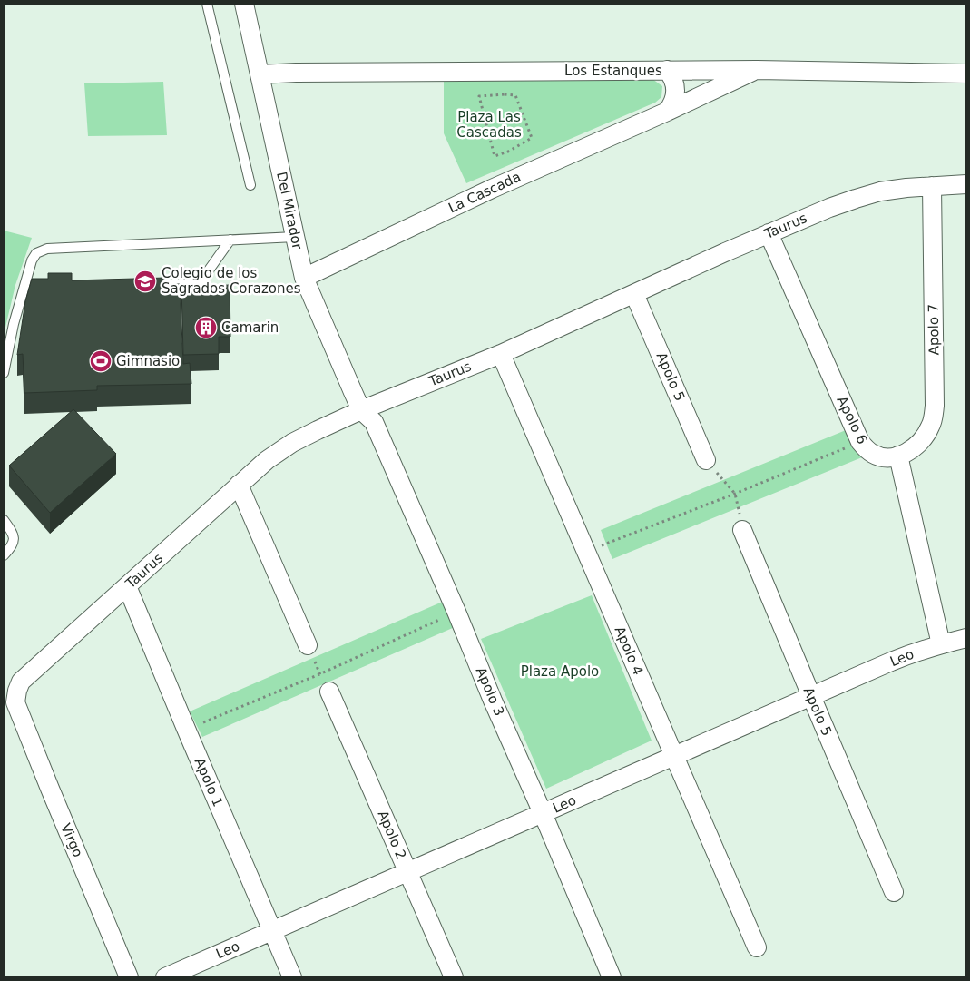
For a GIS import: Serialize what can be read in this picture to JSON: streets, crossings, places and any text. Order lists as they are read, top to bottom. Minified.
{"streets":{"street":["Los Estanques","La Cascada","Del Mirador","Taurus","Apolo 7","Apolo 5","Apolo 6","Apolo 4","Leo","Apolo 3","Apolo 1","Apolo 2","Virgo"]},"crossings":[["Los Estanques","La Cascada"],["Los Estanques","Del Mirador"],["La Cascada","Del Mirador"],["Del Mirador","Taurus"],["Del Mirador","Apolo 3"],["Taurus","Apolo 7"],["Taurus","Apolo 5"],["Taurus","Apolo 6"],["Taurus","Apolo 4"],["Taurus","Apolo 3"],["Taurus","Apolo 1"],["Taurus","Virgo"],["Apolo 7","Apolo 6"],["Apolo 5","Leo"],["Apolo 4","Leo"],["Leo","Apolo 3"],["Leo","Apolo 1"],["Leo","Apolo 2"]],"parks":["Plaza Las Cascadas","Plaza Apolo"],"places":{"school or university":["Colegio de los Sagrados Corazones"],"building":["Camarin"],"sports":["Gimnasio"]}}
